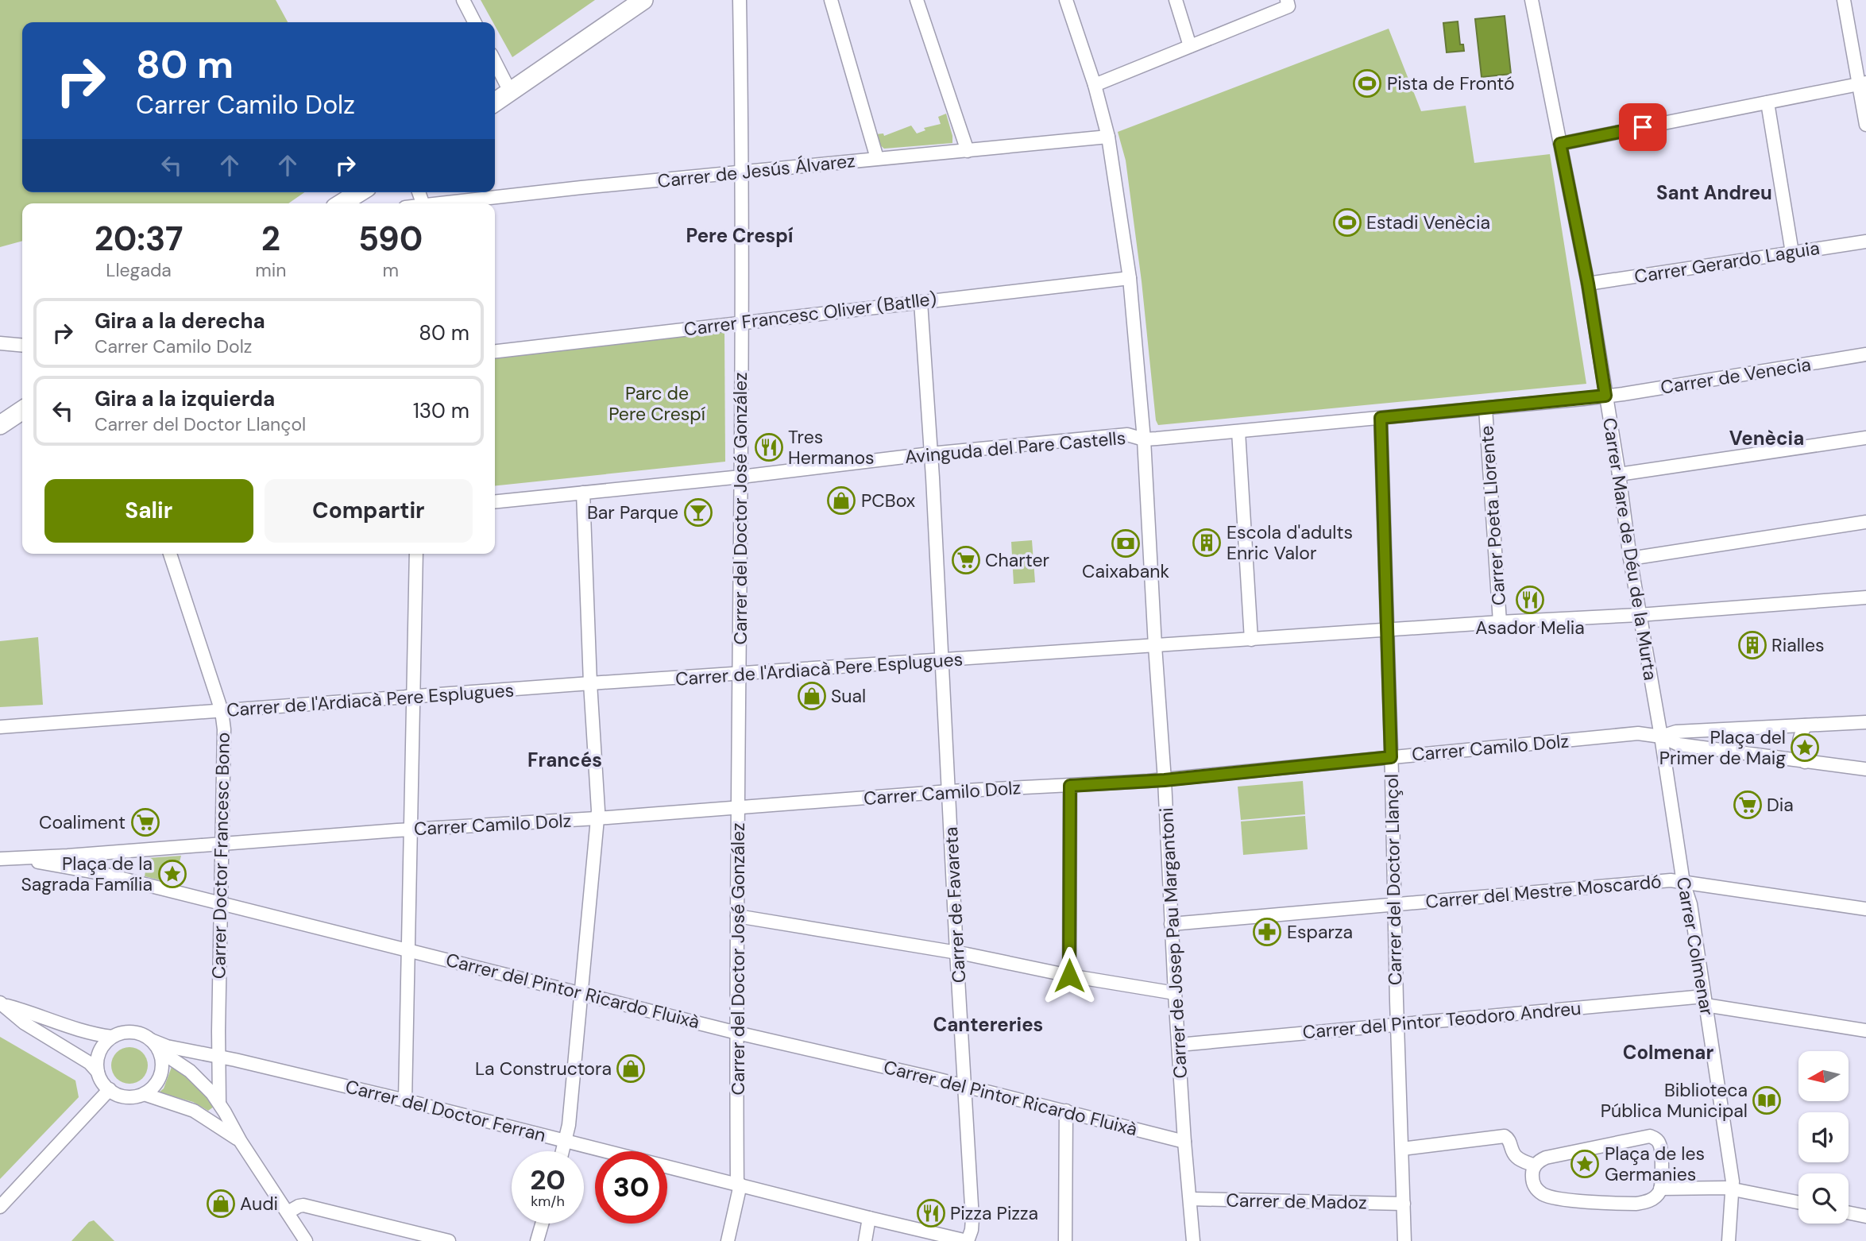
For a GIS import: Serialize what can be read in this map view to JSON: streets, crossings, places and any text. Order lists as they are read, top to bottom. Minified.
{"streets":{"street":["Carrer de Jesús Álvarez","Carrer Gerardo Laguia","Carrer Francesc Oliver (Batlle)","Carrer de Venecia","Avinguda del Pare Castells","Carrer del Doctor José González","Carrer Poeta Llorente","Carrer Mare de Déu de la Murta","Carrer de l'Ardiacà Pere Esplugues","Carrer Camilo Dolz","Carrer Doctor Francesc Bono","Carrer del Doctor Llançol","Carrer del Mestre Moscardó","Carrer de Favareta","Carrer de Josep Pau Margantoni","Carrer Colmenar","Carrer del Pintor Ricardo Fluixà","Carrer del Pintor Teodoro Andreu","Carrer del Doctor Ferran","Carrer de Madoz"]},"crossings":[["Carrer de Jesús Álvarez","Carrer del Doctor José González"],["Carrer de Jesús Álvarez","Carrer de Josep Pau Margantoni"],["Carrer Gerardo Laguia","Carrer Mare de Déu de la Murta"],["Carrer Francesc Oliver (Batlle)","Carrer del Doctor José González"],["Carrer Francesc Oliver (Batlle)","Carrer de Favareta"],["Carrer Francesc Oliver (Batlle)","Carrer de Josep Pau Margantoni"],["Carrer de Venecia","Avinguda del Pare Castells"],["Carrer de Venecia","Carrer Mare de Déu de la Murta"],["Avinguda del Pare Castells","Carrer del Doctor José González"],["Avinguda del Pare Castells","Carrer Poeta Llorente"],["Avinguda del Pare Castells","Carrer Mare de Déu de la Murta"],["Avinguda del Pare Castells","Carrer del Doctor Llançol"],["Avinguda del Pare Castells","Carrer de Favareta"],["Avinguda del Pare Castells","Carrer de Josep Pau Margantoni"],["Carrer del Doctor José González","Carrer de l'Ardiacà Pere Esplugues"],["Carrer del Doctor José González","Carrer Camilo Dolz"],["Carrer del Doctor José González","Carrer del Pintor Ricardo Fluixà"],["Carrer del Doctor José González","Carrer del Doctor Ferran"],["Carrer Poeta Llorente","Carrer de l'Ardiacà Pere Esplugues"],["Carrer Mare de Déu de la Murta","Carrer de l'Ardiacà Pere Esplugues"],["Carrer Mare de Déu de la Murta","Carrer Camilo Dolz"],["Carrer Mare de Déu de la Murta","Carrer Colmenar"],["Carrer de l'Ardiacà Pere Esplugues","Carrer Doctor Francesc Bono"],["Carrer de l'Ardiacà Pere Esplugues","Carrer del Doctor Llançol"],["Carrer de l'Ardiacà Pere Esplugues","Carrer de Favareta"],["Carrer de l'Ardiacà Pere Esplugues","Carrer de Josep Pau Margantoni"],["Carrer Camilo Dolz","Carrer Doctor Francesc Bono"],["Carrer Camilo Dolz","Carrer del Doctor Llançol"],["Carrer Camilo Dolz","Carrer de Favareta"],["Carrer Camilo Dolz","Carrer de Josep Pau Margantoni"],["Carrer Camilo Dolz","Carrer Colmenar"],["Carrer Doctor Francesc Bono","Carrer del Pintor Ricardo Fluixà"],["Carrer Doctor Francesc Bono","Carrer del Doctor Ferran"],["Carrer del Doctor Llançol","Carrer del Mestre Moscardó"],["Carrer del Doctor Llançol","Carrer del Pintor Teodoro Andreu"],["Carrer del Doctor Llançol","Carrer de Madoz"],["Carrer del Mestre Moscardó","Carrer de Josep Pau Margantoni"],["Carrer del Mestre Moscardó","Carrer Colmenar"],["Carrer de Favareta","Carrer del Pintor Ricardo Fluixà"],["Carrer de Favareta","Carrer del Doctor Ferran"],["Carrer de Josep Pau Margantoni","Carrer del Pintor Ricardo Fluixà"],["Carrer de Josep Pau Margantoni","Carrer del Pintor Teodoro Andreu"],["Carrer de Josep Pau Margantoni","Carrer de Madoz"],["Carrer Colmenar","Carrer del Pintor Teodoro Andreu"]],"districts":["Sant Andreu","Pere Crespí","Venècia","Francés","Cantereries","Colmenar"],"parks":["Parc de Pere Crespí"],"places":{"sports":["Pista de Frontó","Estadi Venècia"],"restaurant":["Tres Hermanos","Asador Melia","Pizza Pizza"],"shop":["PCBox","Sual","La Constructora","Audi"],"bar":["Bar Parque"],"building":["Escola d'adults Enric Valor","Rialles"],"bank":["Caixabank"],"supermarket":["Charter","Dia","Coaliment"],"place":["Plaça del Primer de Maig","Plaça de la Sagrada Família","Plaça de les Germanies"],"pharmacy":["Esparza"],"library":["Biblioteca Pública Municipal"]},"north":"left","page":{"turn":["80 m","Carrer Camilo Dolz"],"eta":["20:37","Llegada","2","min","590","m"],"list":[{"name":"Gira a la derecha","note":"Carrer Camilo Dolz","value":"80 m"},{"name":"Gira a la izquierda","note":"Carrer del Doctor Llançol","value":"130 m"}],"buttons":["Salir","Compartir"],"speed":"20 km/h","limit":"30"}}
